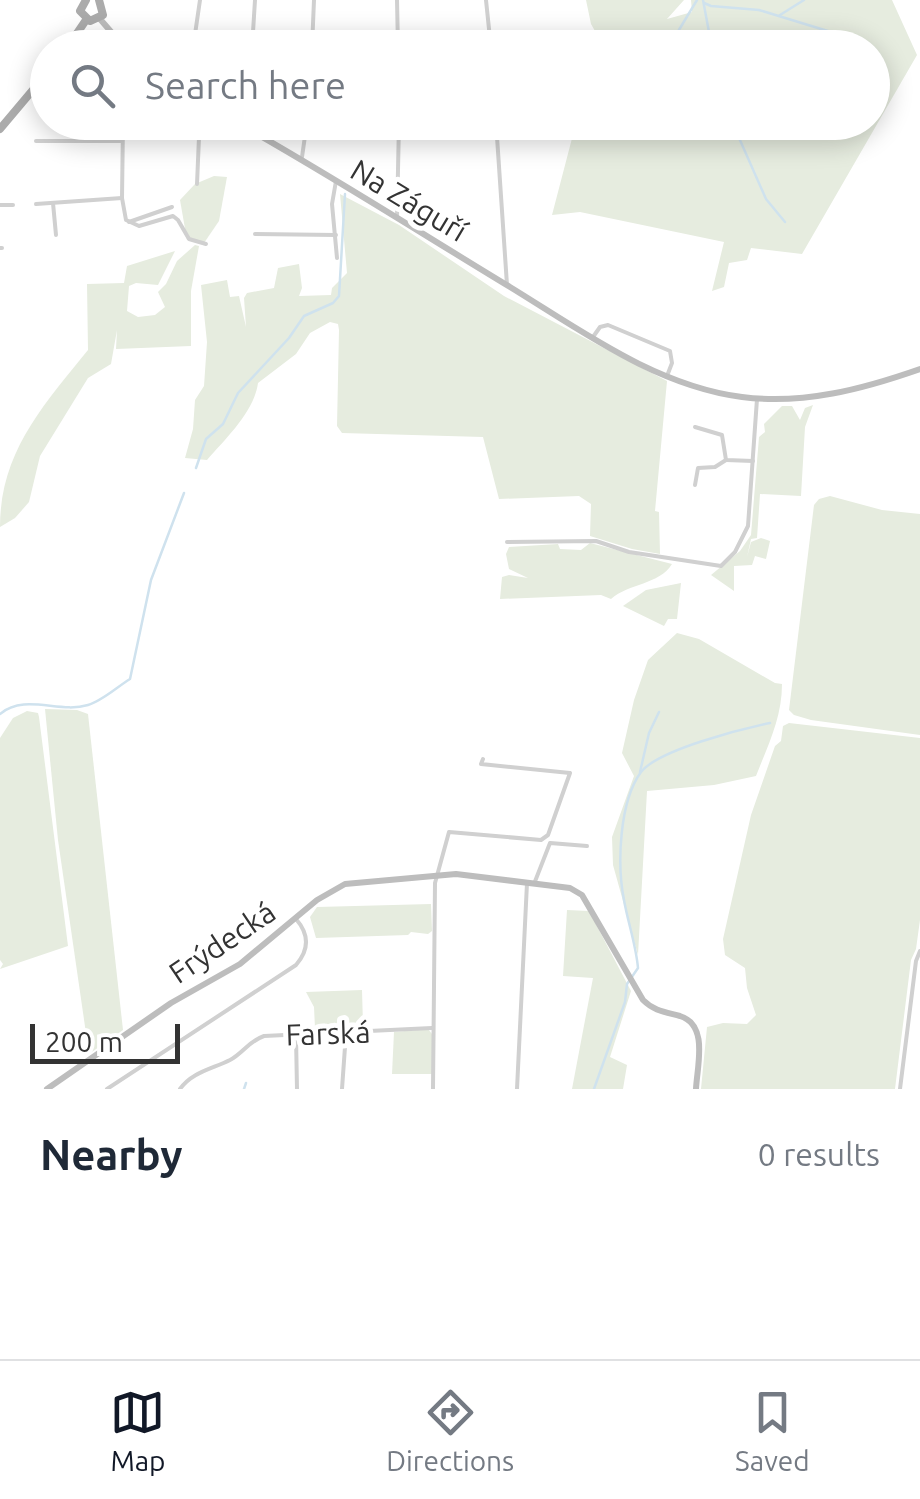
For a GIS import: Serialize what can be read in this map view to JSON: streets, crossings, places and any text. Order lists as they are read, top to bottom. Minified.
{"streets":{"street":["Na Záguří","Frýdecká","Farská"]},"scale_bar":"200 m","page":{"search":"Search here","scale":"200 m","heading":["Nearby","0 results"],"nav":["Map","Directions","Saved"]}}
